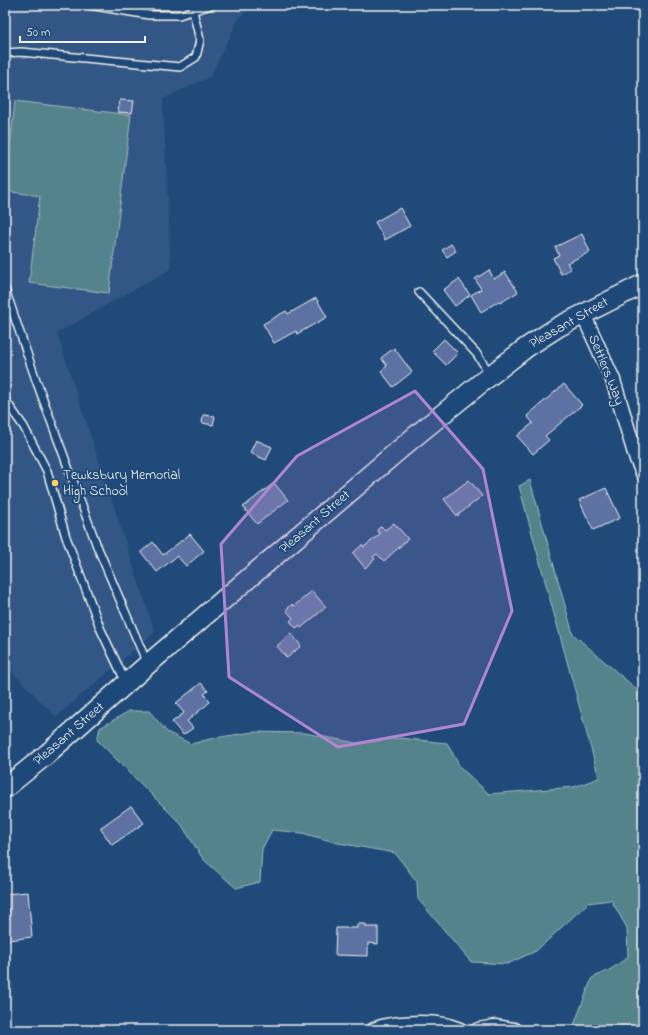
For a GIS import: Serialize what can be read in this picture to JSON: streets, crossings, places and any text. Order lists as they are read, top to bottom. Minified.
{"streets":{"main road":["Pleasant Street"],"street":["Settlers Way"]},"crossings":[["Pleasant Street","Settlers Way"]],"places":["Tewksbury Memorial High School"],"scale_bar":"50 m"}
